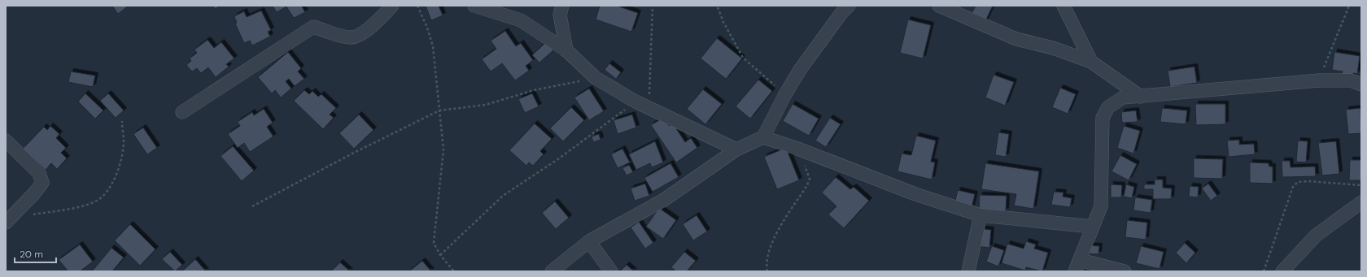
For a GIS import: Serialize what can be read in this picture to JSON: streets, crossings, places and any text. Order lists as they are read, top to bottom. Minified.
{"scale_bar":"20 m"}
